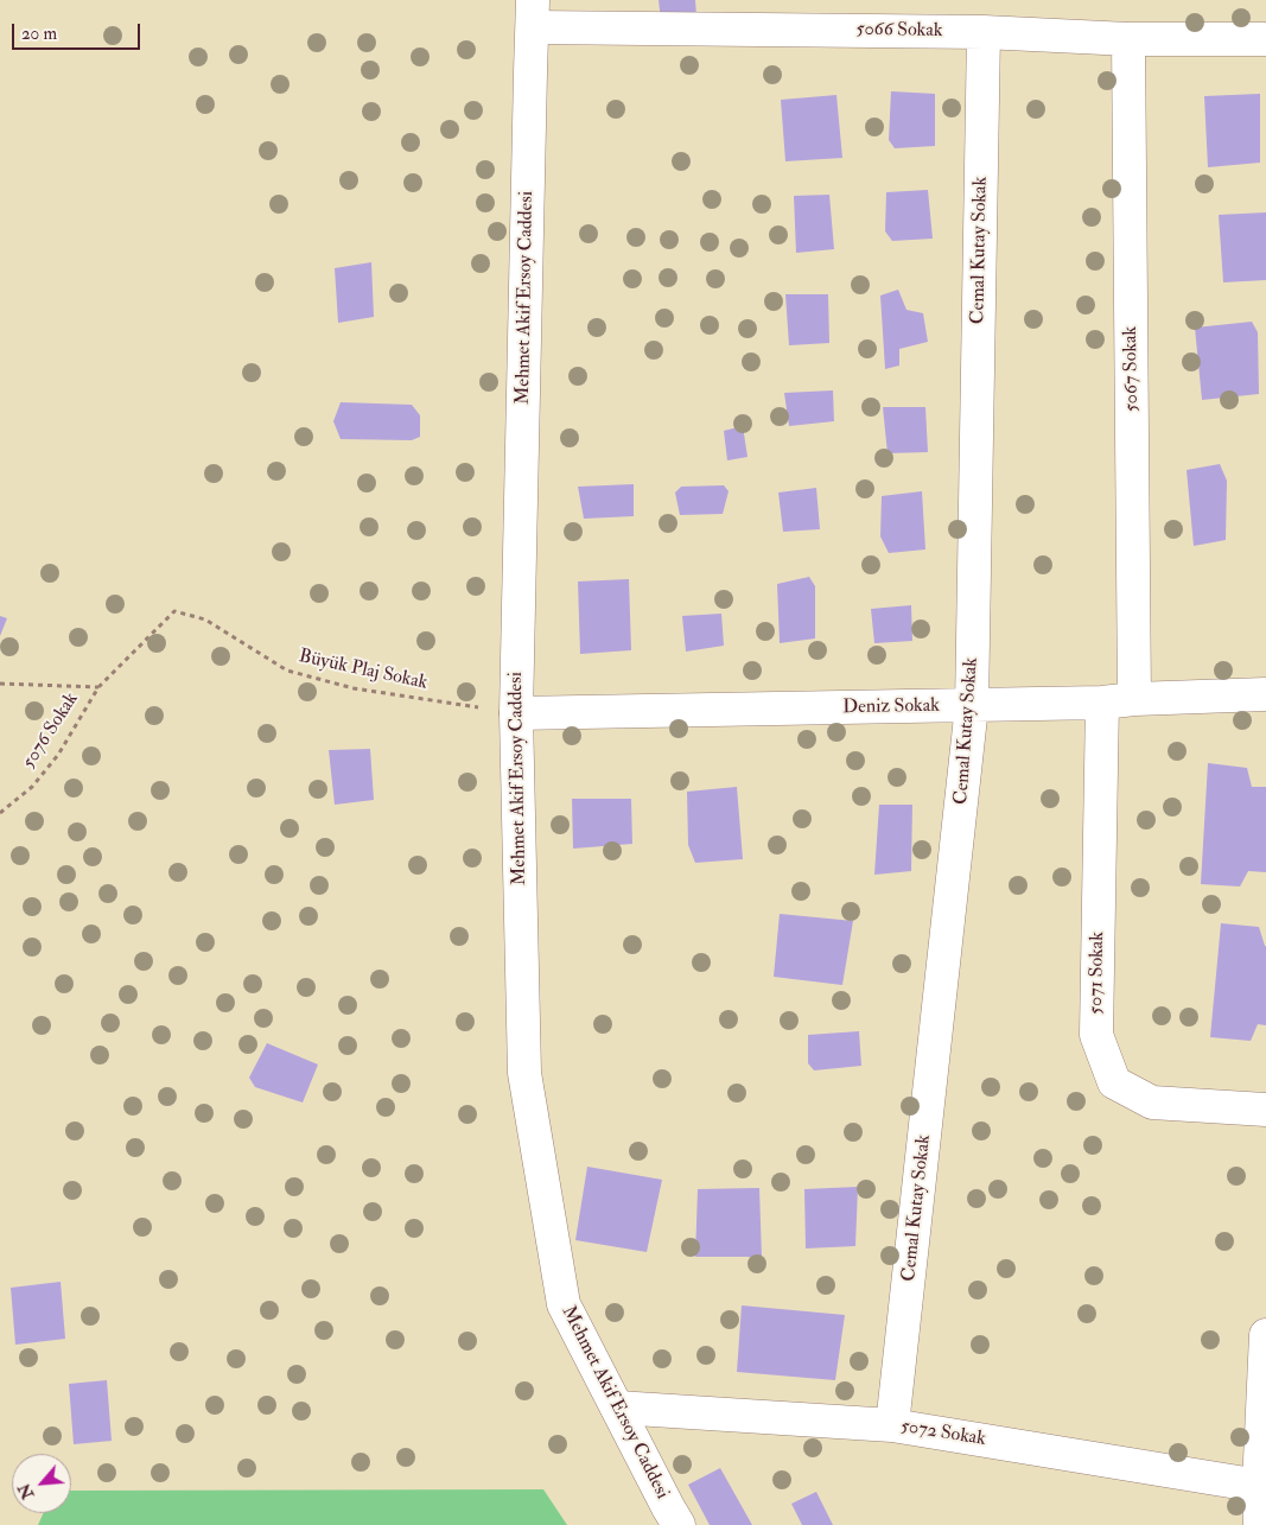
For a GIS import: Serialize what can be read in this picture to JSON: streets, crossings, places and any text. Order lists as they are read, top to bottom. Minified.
{"streets":{"street":["5066 Sokak","Cemal Kutay Sokak","Mehmet Akif Ersoy Caddesi","5067 Sokak","Deniz Sokak","5071 Sokak","5072 Sokak"],"path":["Büyük Plaj Sokak","5076 Sokak"]},"crossings":[["5066 Sokak","Cemal Kutay Sokak"],["5066 Sokak","Mehmet Akif Ersoy Caddesi"],["5066 Sokak","5067 Sokak"],["Cemal Kutay Sokak","Deniz Sokak"],["Cemal Kutay Sokak","5072 Sokak"],["Mehmet Akif Ersoy Caddesi","Büyük Plaj Sokak"],["Mehmet Akif Ersoy Caddesi","Deniz Sokak"],["Mehmet Akif Ersoy Caddesi","5072 Sokak"],["5067 Sokak","Deniz Sokak"],["Büyük Plaj Sokak","Deniz Sokak"],["Büyük Plaj Sokak","5076 Sokak"],["Deniz Sokak","5071 Sokak"]],"scale_bar":"20 m","north":"bottom left"}
